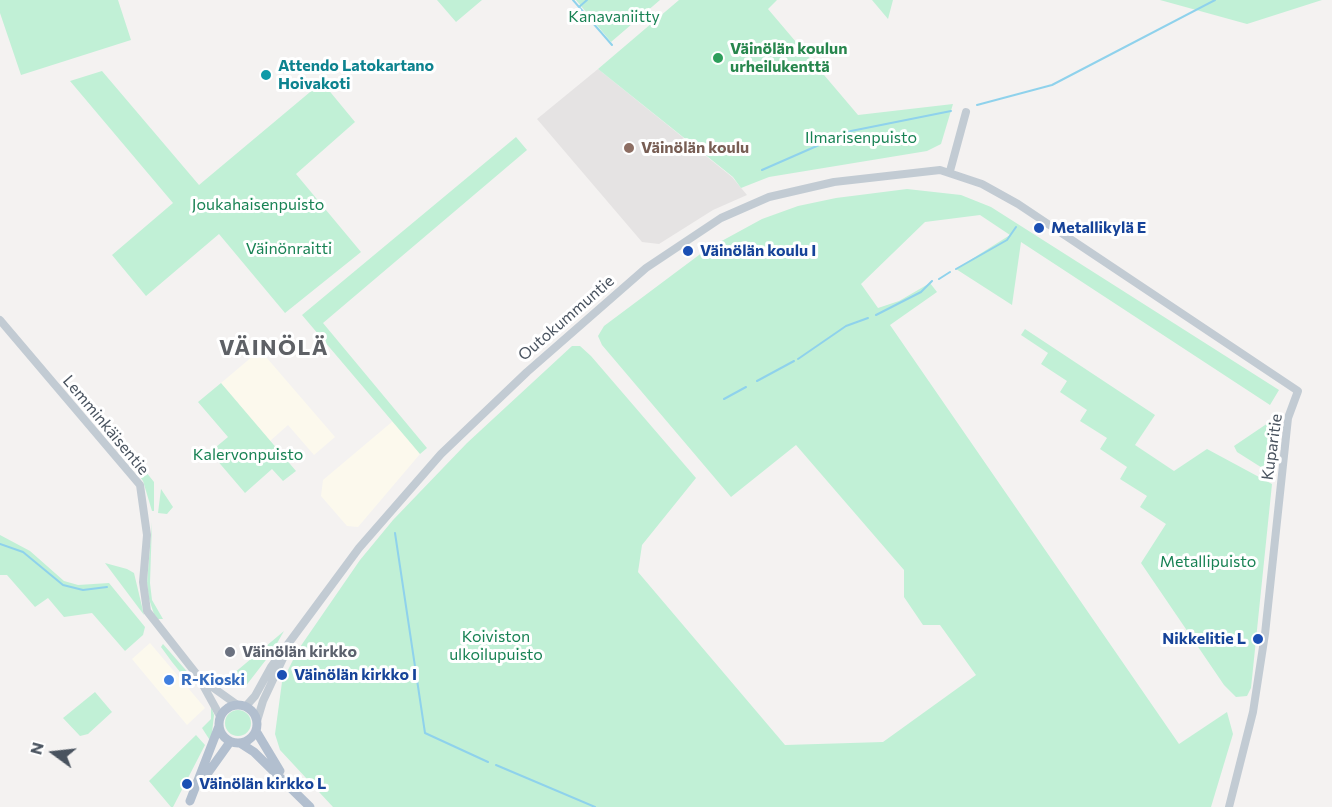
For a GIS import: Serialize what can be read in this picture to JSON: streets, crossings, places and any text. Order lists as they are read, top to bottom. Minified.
{"streets":{"street":["Outokummuntie","Lemminkäisentie","Kuparitie"]},"crossings":[["Outokummuntie","Kuparitie"]],"districts":["VÄINÖLÄ"],"parks":["Kanavaniitty","Ilmarisenpuisto","Joukahaisenpuisto","Väinönraitti","Kalervonpuisto","Metallipuisto","Koiviston ulkoilupuisto"],"places":["Väinölän koulun urheilukenttä","Attendo Latokartano Hoivakoti","Väinölän koulu","Metallikylä E","Väinölän koulu I","Nikkelitie L","Väinölän kirkko","Väinölän kirkko I","R-Kioski","Väinölän kirkko L"],"north":"left"}
